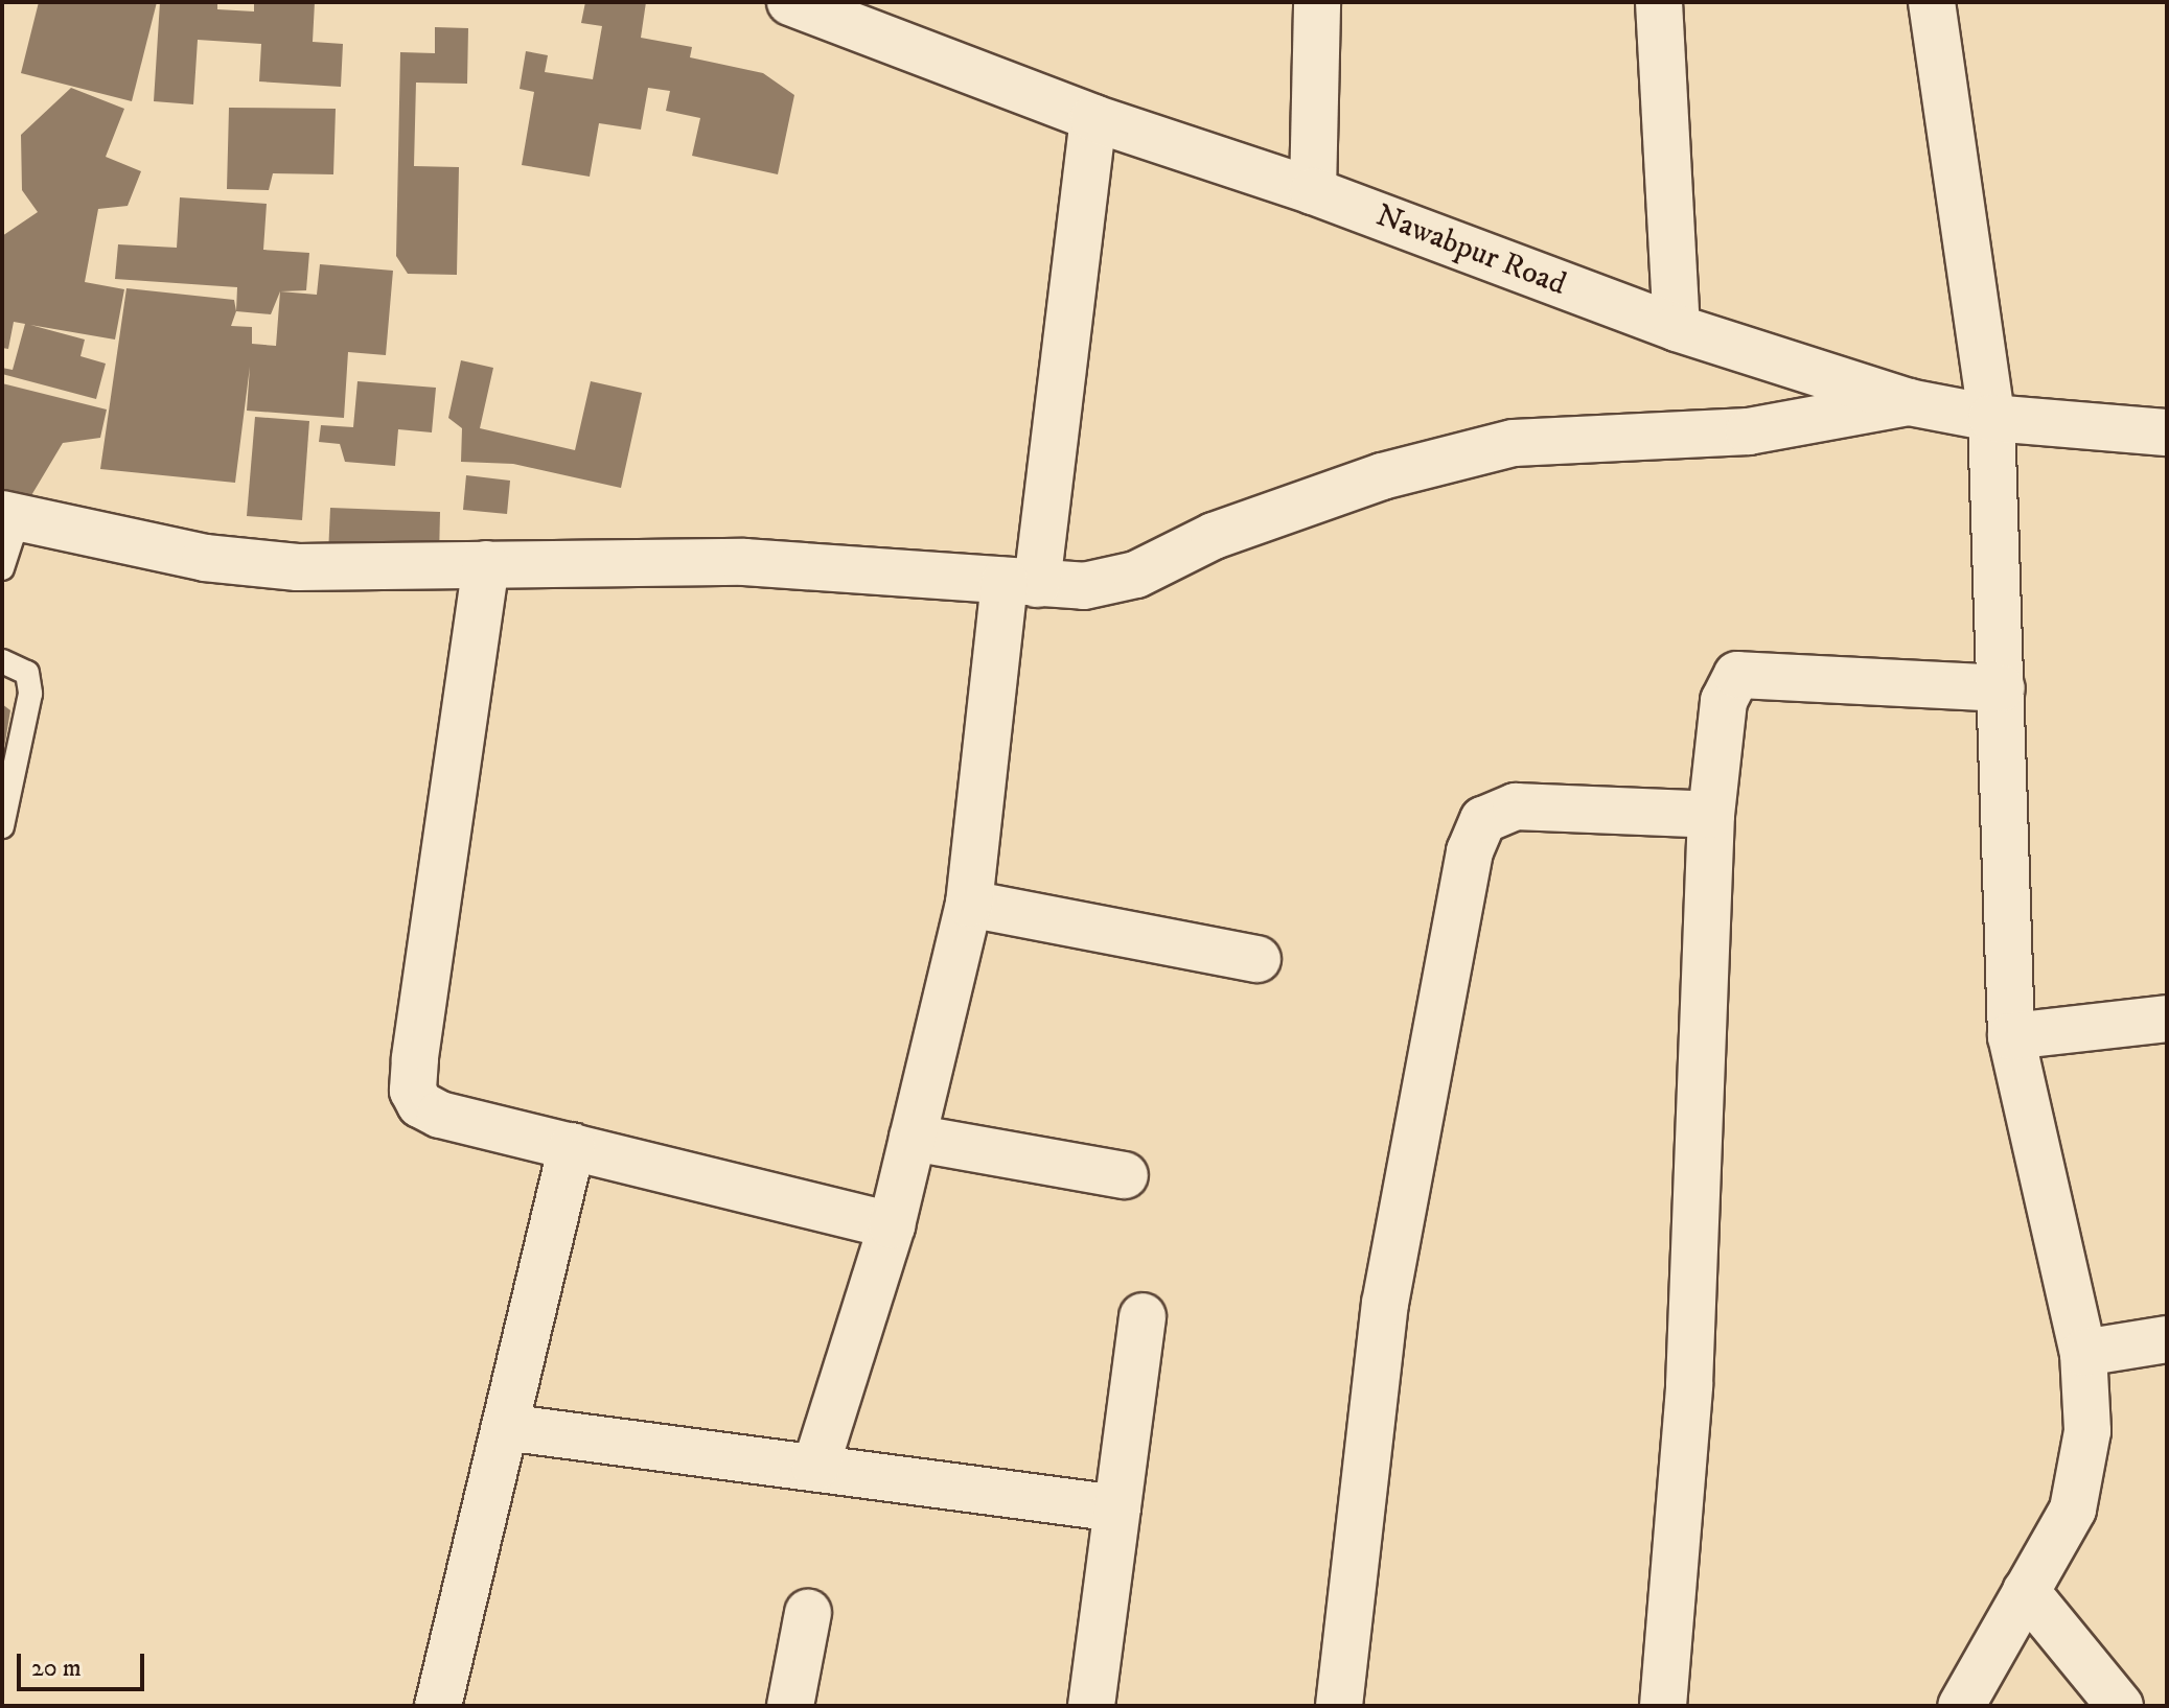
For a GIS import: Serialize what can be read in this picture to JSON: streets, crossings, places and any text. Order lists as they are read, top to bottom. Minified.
{"streets":{"street":["Nawabpur Road"]},"scale_bar":"20 m"}
